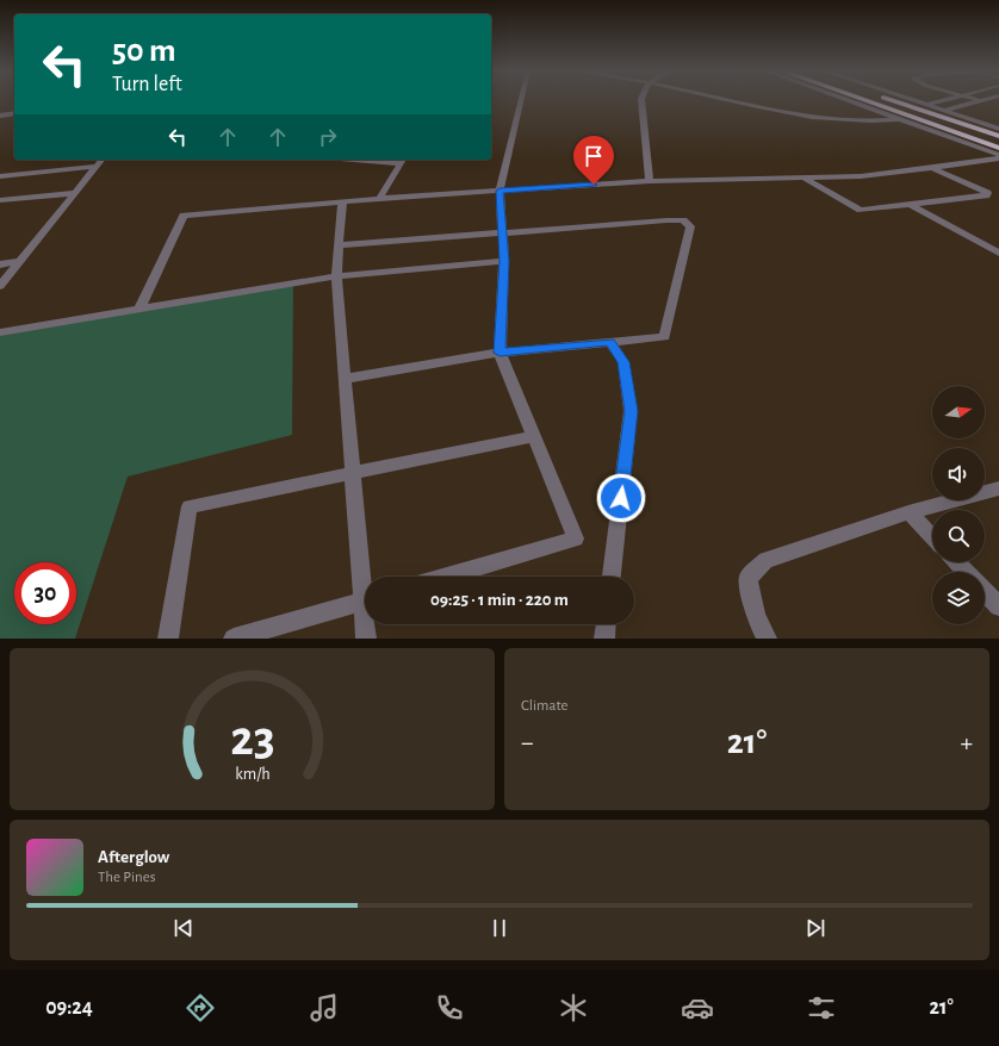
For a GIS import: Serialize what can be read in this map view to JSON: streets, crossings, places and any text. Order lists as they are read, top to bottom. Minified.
{"north":"right","page":{"turn":["50 m","Turn left"],"limit":"30","trip":"09:25 · 1 min · 220 m","tile":"Climate","heat":["−","21°","+"],"song":["Afterglow","The Pines"],"tabs":["09:24","21°"],"gauge":["23","km/h"]}}
